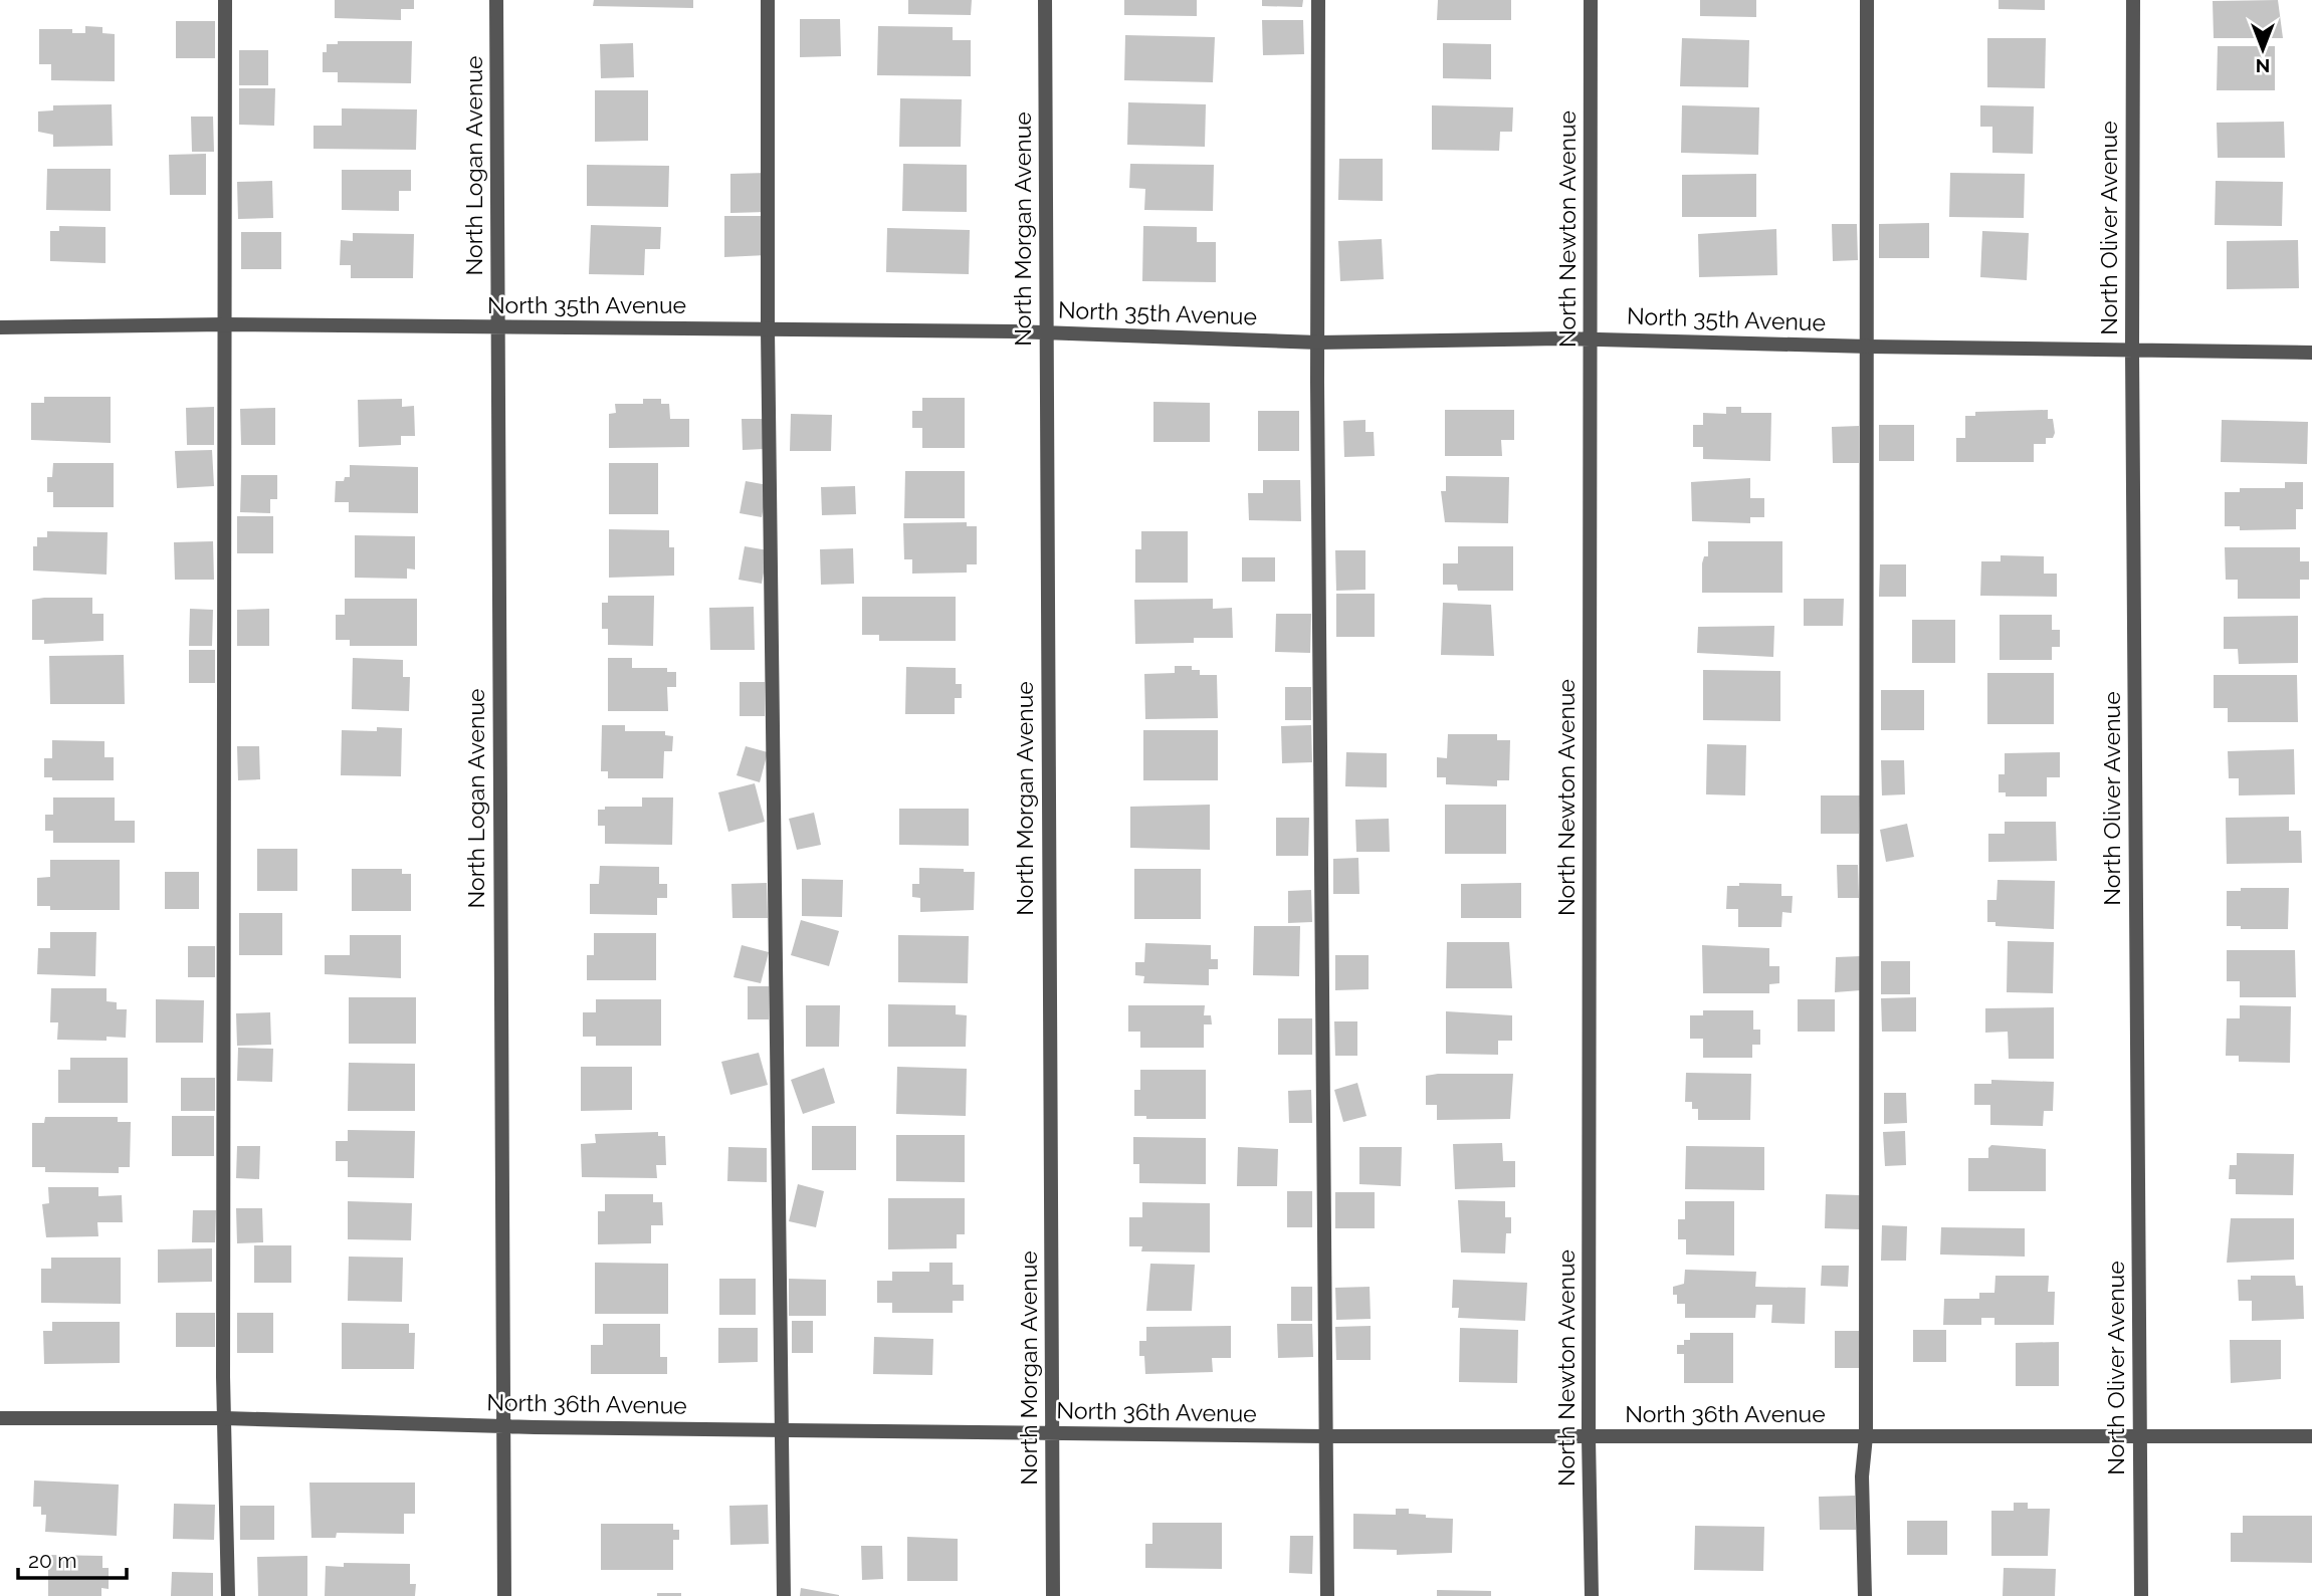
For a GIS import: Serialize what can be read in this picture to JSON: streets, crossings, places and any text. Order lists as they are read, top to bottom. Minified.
{"streets":{"street":["North Logan Avenue","North Oliver Avenue","North Morgan Avenue","North Newton Avenue","North 35th Avenue","North 36th Avenue"]},"crossings":[["North Logan Avenue","North 35th Avenue"],["North Logan Avenue","North 36th Avenue"],["North Oliver Avenue","North 35th Avenue"],["North Oliver Avenue","North 36th Avenue"],["North Morgan Avenue","North 35th Avenue"],["North Morgan Avenue","North 36th Avenue"],["North Newton Avenue","North 35th Avenue"],["North Newton Avenue","North 36th Avenue"]],"scale_bar":"20 m","north":"bottom"}
